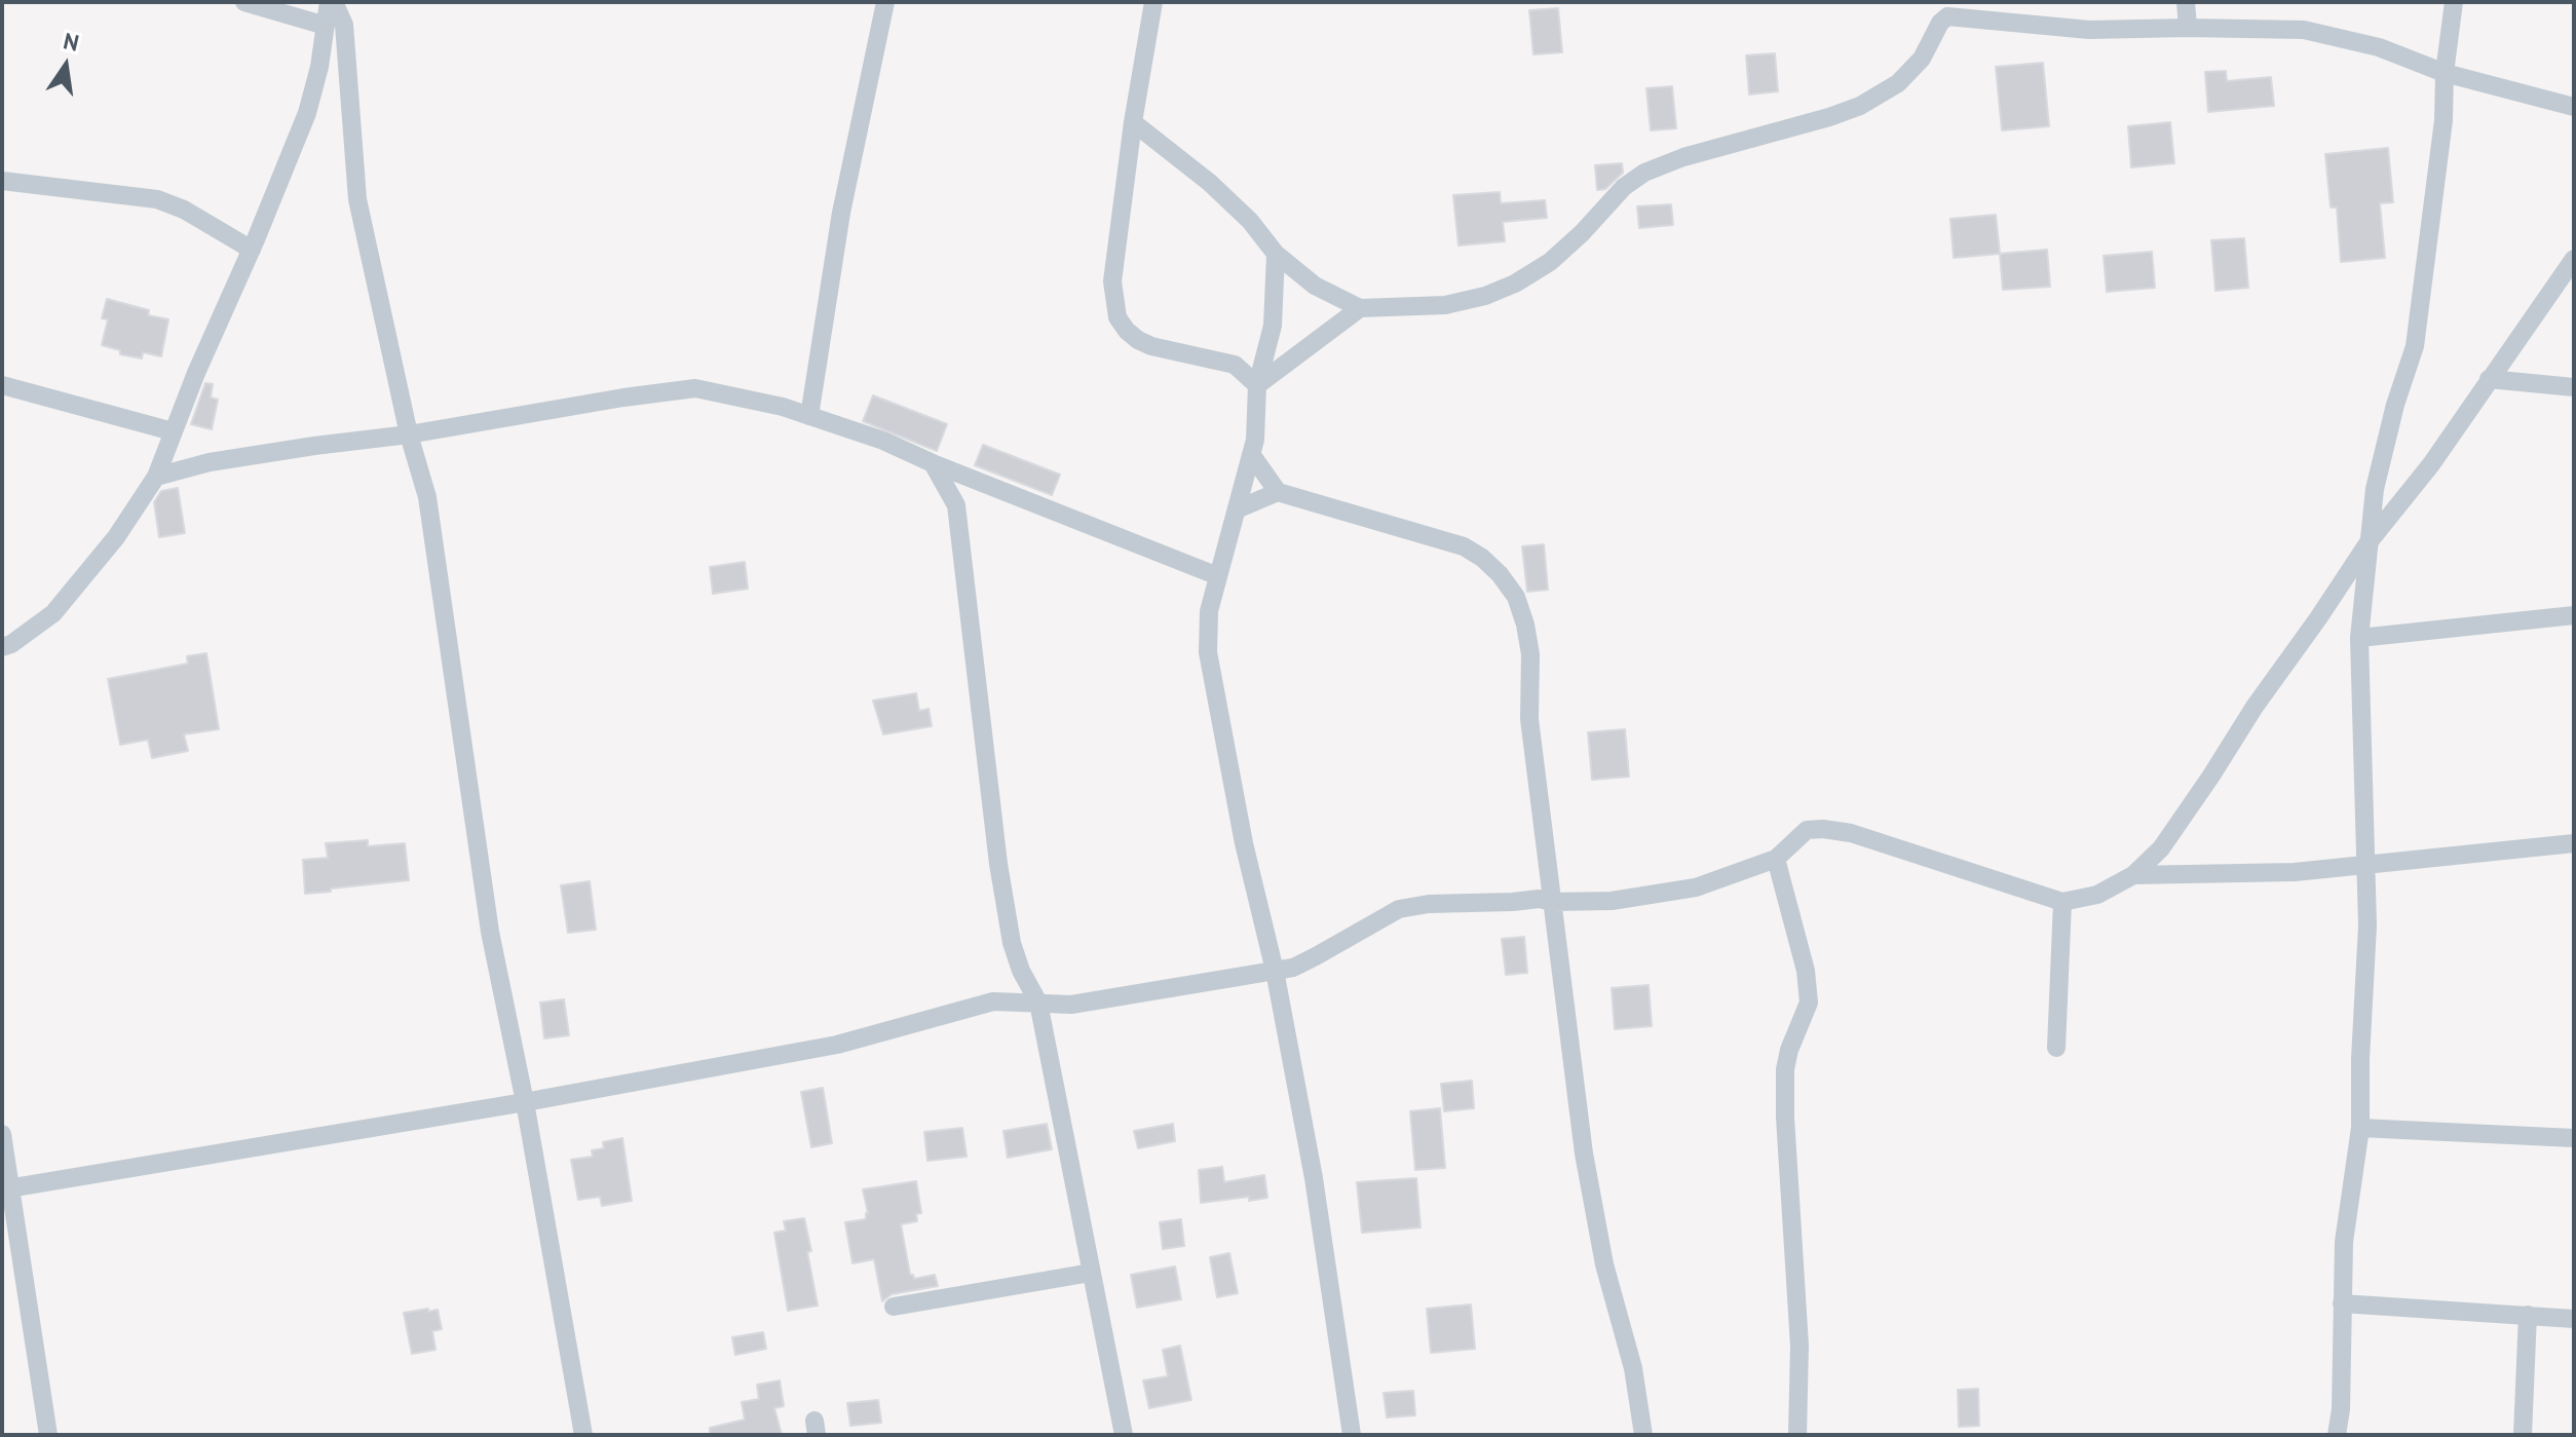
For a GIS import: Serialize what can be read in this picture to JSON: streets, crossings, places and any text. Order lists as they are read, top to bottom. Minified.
{"north":"top"}
